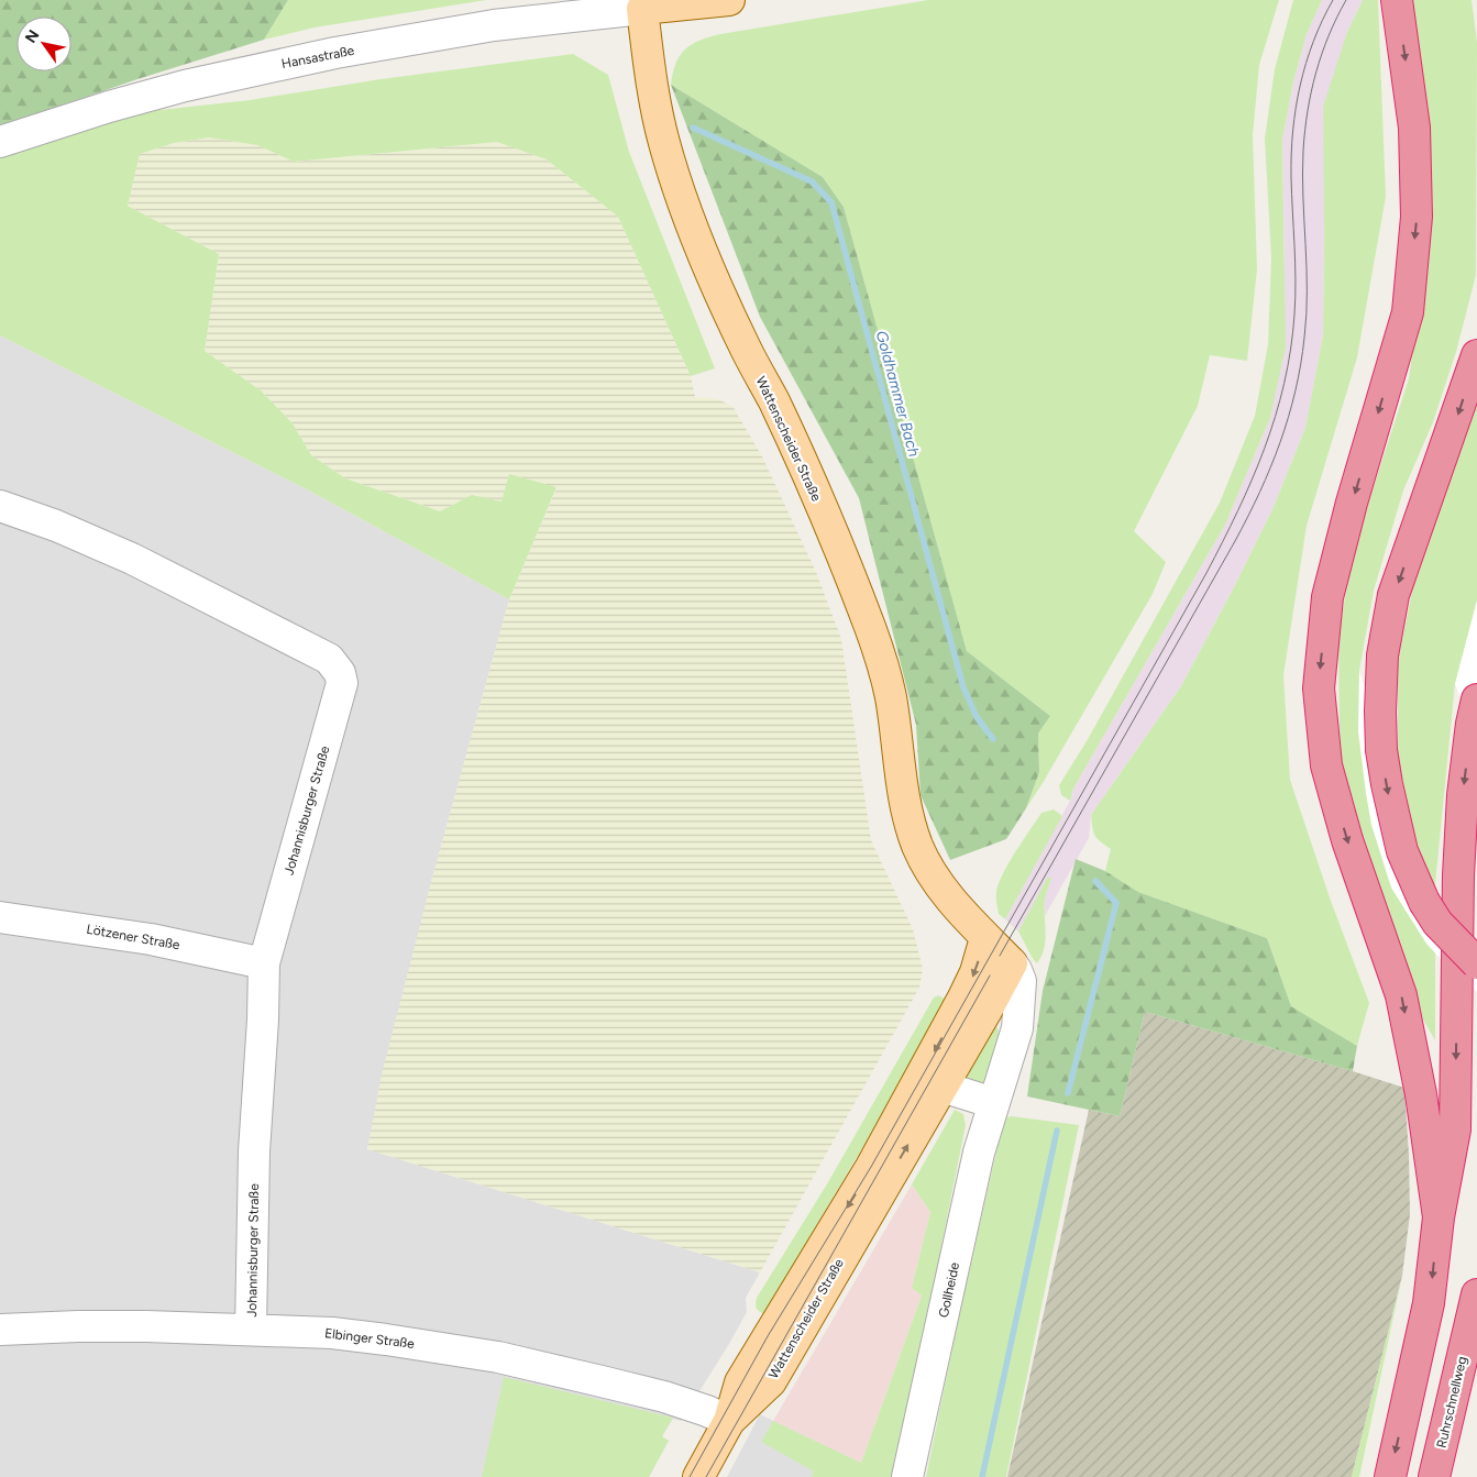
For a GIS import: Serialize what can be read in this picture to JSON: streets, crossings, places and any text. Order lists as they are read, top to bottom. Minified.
{"streets":{"highway":["Ruhrschnellweg"],"main road":["Wattenscheider Straße"],"street":["Hansastraße","Johannisburger Straße","Lötzener Straße","Gollheide","Elbinger Straße"]},"crossings":[["Hansastraße","Wattenscheider Straße"],["Wattenscheider Straße","Gollheide"],["Wattenscheider Straße","Elbinger Straße"],["Johannisburger Straße","Lötzener Straße"],["Johannisburger Straße","Elbinger Straße"]],"water":["Goldhammer Bach"],"north":"top left"}
